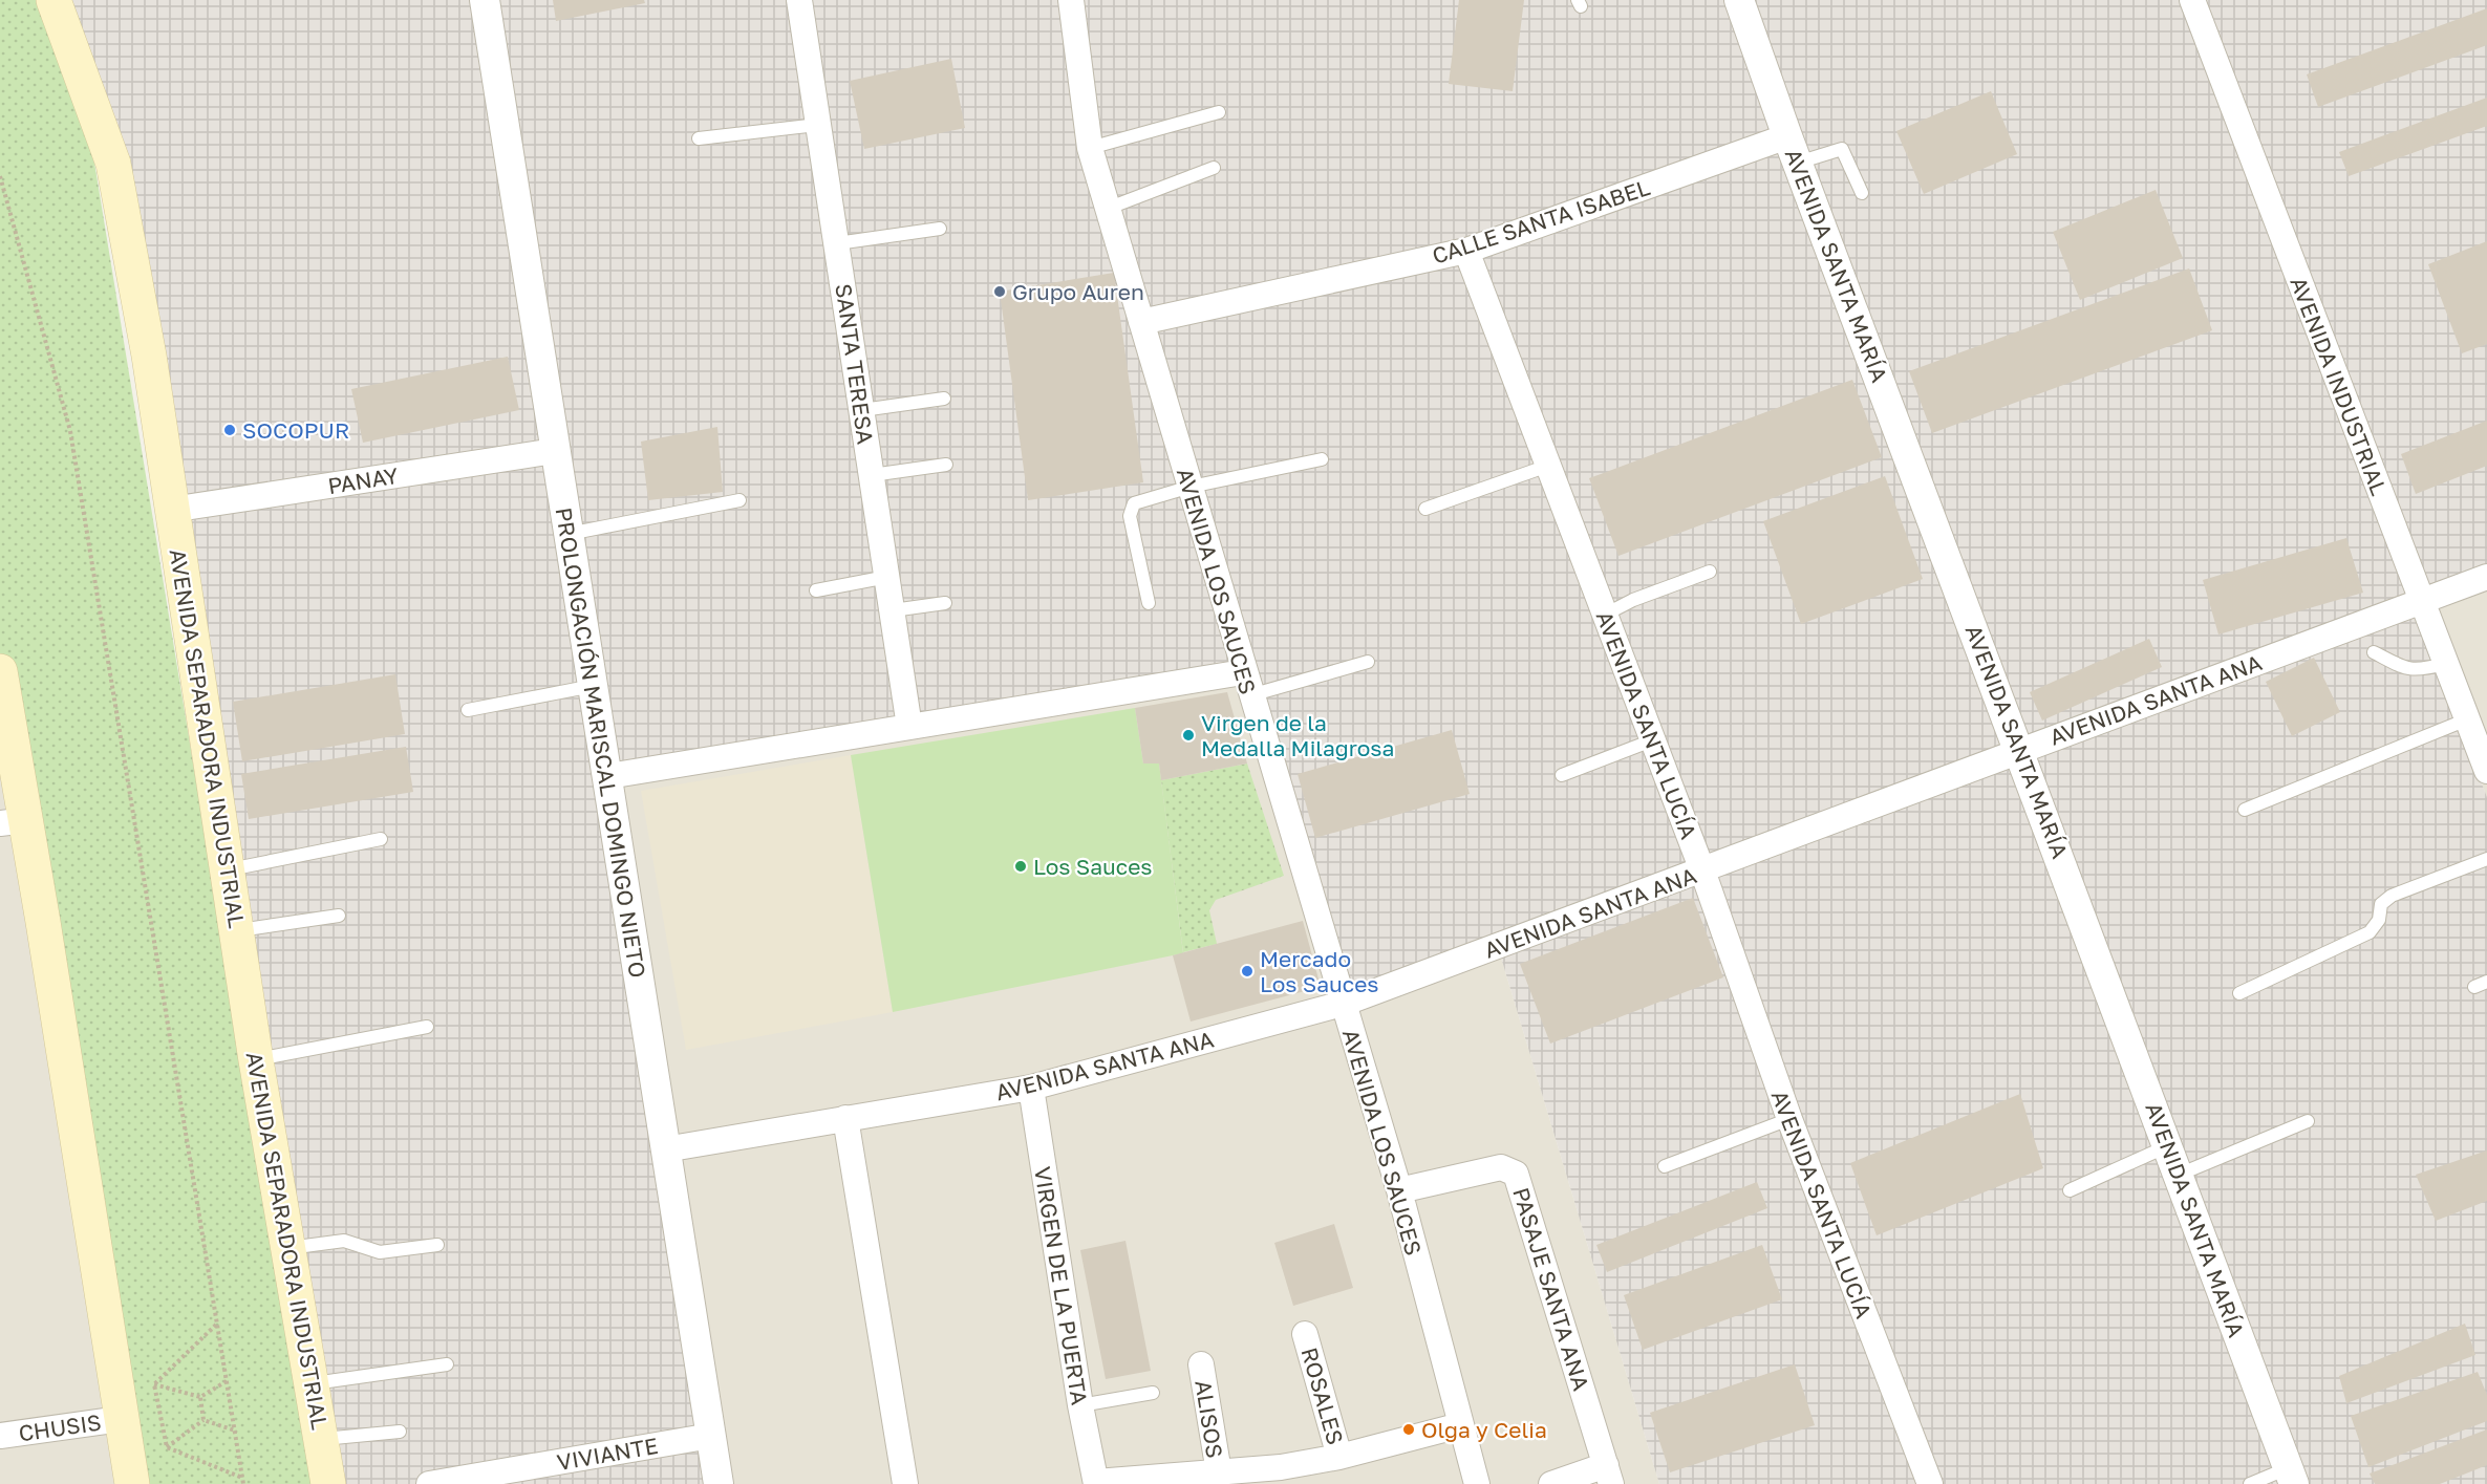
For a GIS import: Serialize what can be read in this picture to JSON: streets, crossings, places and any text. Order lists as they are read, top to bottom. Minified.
{"streets":{"main road":["AVENIDA SEPARADORA INDUSTRIAL"],"street":["CALLE SANTA ISABEL","AVENIDA SANTA MARÍA","SANTA TERESA","AVENIDA INDUSTRIAL","PANAY","AVENIDA LOS SAUCES","AVENIDA SANTA ANA","AVENIDA SANTA LUCÍA","PROLONGACIÓN MARISCAL DOMINGO NIETO","VIRGEN DE LA PUERTA","PASAJE SANTA ANA","ROSALES","ALISOS","CHUSIS","VIVIANTE"]},"crossings":[["CALLE SANTA ISABEL","AVENIDA SANTA MARÍA"],["CALLE SANTA ISABEL","AVENIDA LOS SAUCES"],["CALLE SANTA ISABEL","AVENIDA SANTA LUCÍA"],["AVENIDA SANTA MARÍA","AVENIDA SANTA ANA"],["AVENIDA INDUSTRIAL","AVENIDA SANTA ANA"],["PANAY","AVENIDA SEPARADORA INDUSTRIAL"],["PANAY","PROLONGACIÓN MARISCAL DOMINGO NIETO"],["AVENIDA LOS SAUCES","AVENIDA SANTA ANA"],["AVENIDA LOS SAUCES","PASAJE SANTA ANA"],["AVENIDA SANTA ANA","AVENIDA SANTA LUCÍA"],["AVENIDA SANTA ANA","PROLONGACIÓN MARISCAL DOMINGO NIETO"],["AVENIDA SANTA ANA","VIRGEN DE LA PUERTA"],["PROLONGACIÓN MARISCAL DOMINGO NIETO","VIVIANTE"]],"places":["Grupo Auren","SOCOPUR","Virgen de la Medalla Milagrosa","Los Sauces","Mercado Los Sauces","Olga y Celia"]}
